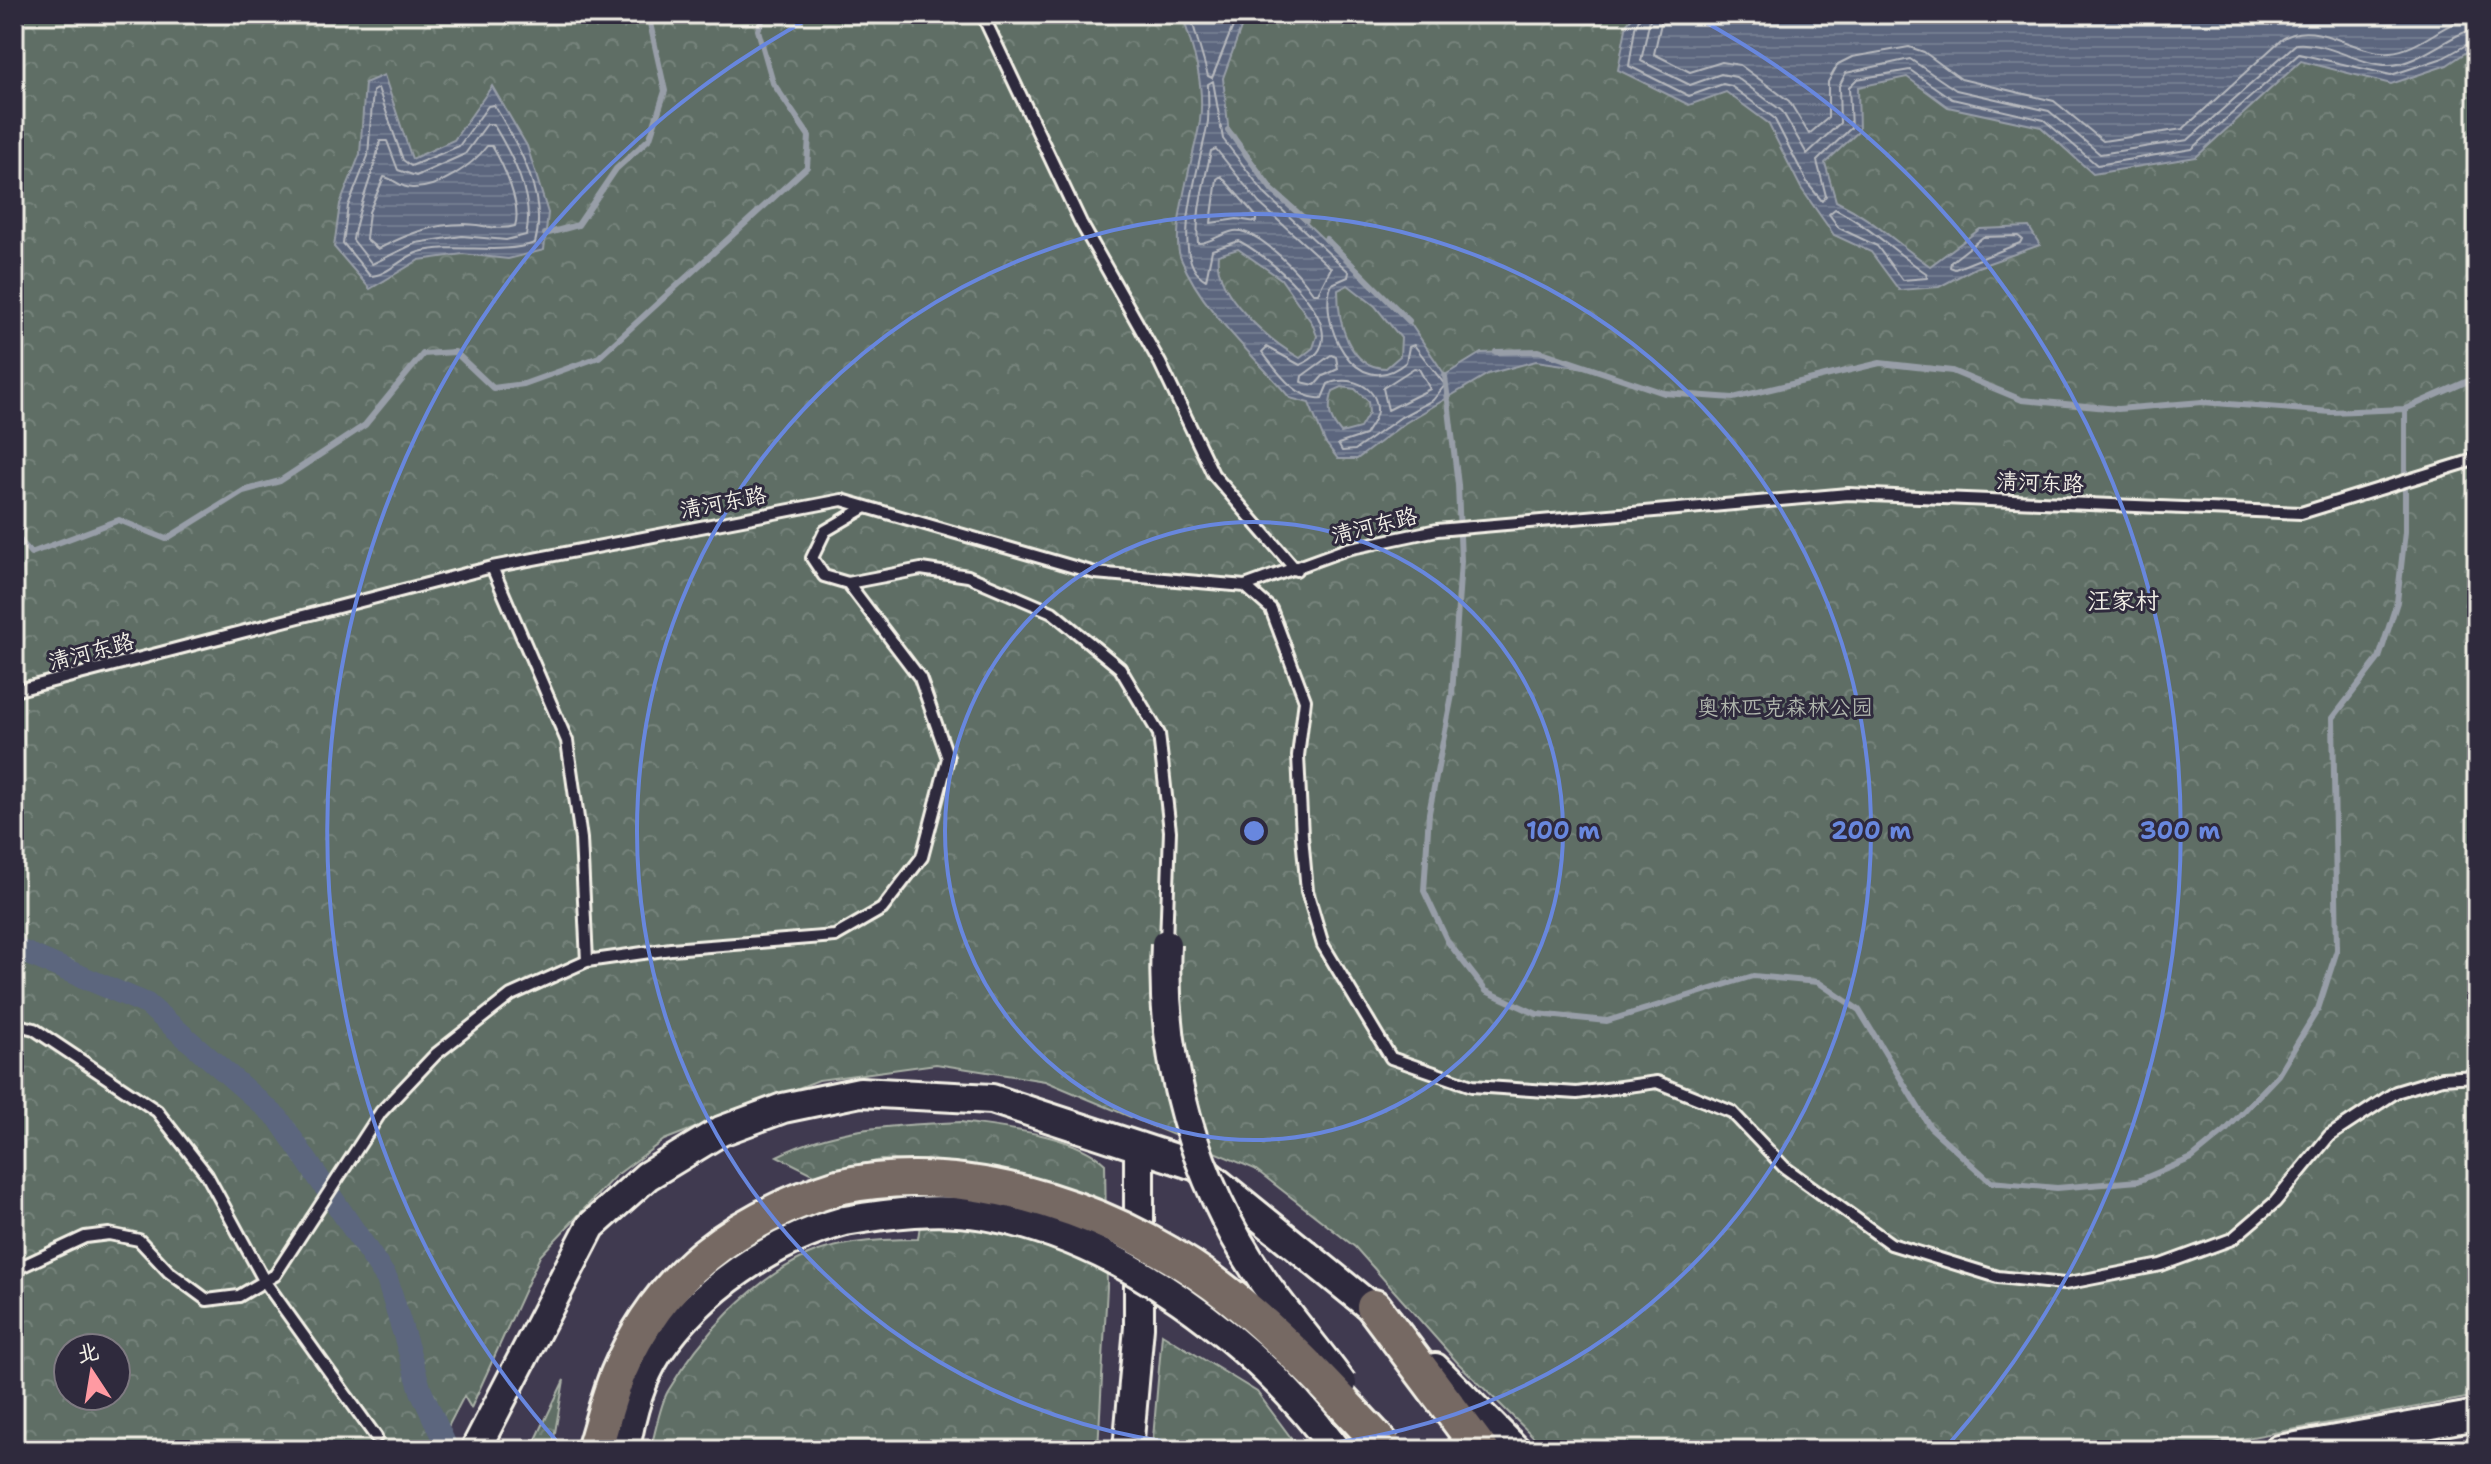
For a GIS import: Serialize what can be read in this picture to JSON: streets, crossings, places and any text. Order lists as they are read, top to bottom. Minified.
{"streets":{"lane":["清河东路"]},"districts":["汪家村"],"parks":["奥林匹克森林公园"],"north":"top","rings":["100 m","200 m","300 m"]}
